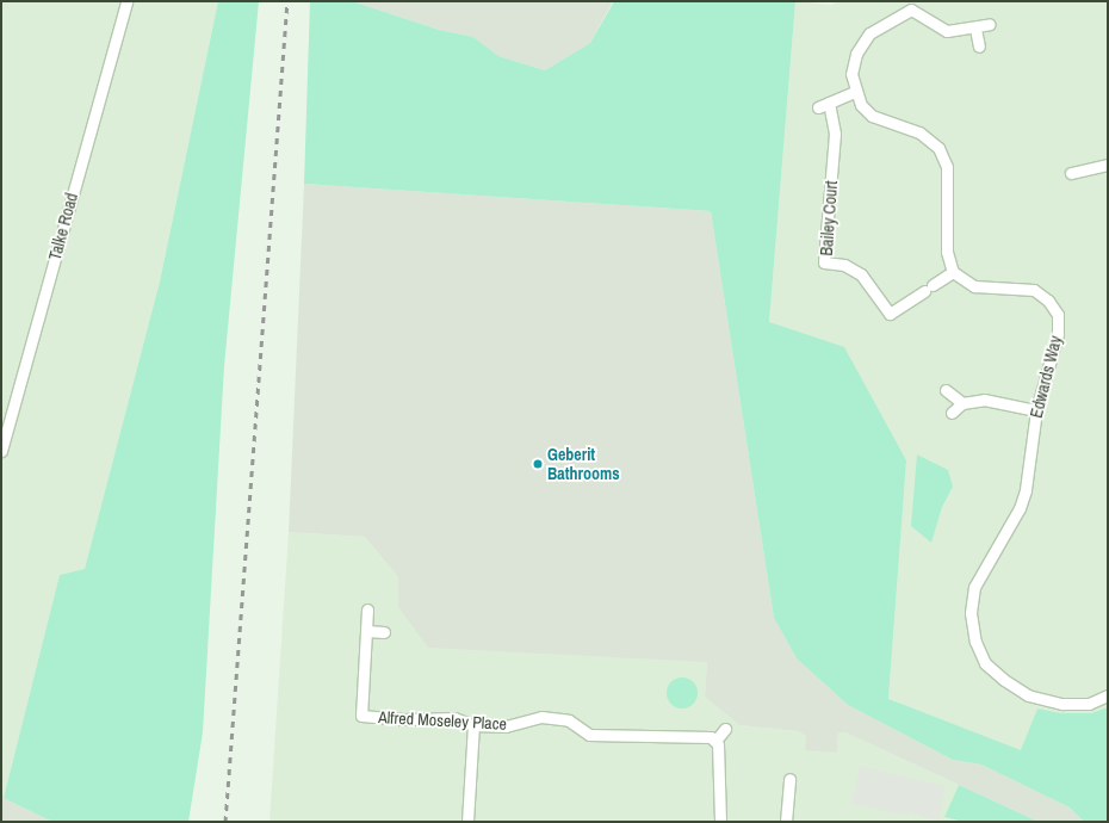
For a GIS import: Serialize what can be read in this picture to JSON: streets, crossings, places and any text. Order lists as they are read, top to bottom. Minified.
{"streets":{"street":["Bailey Court","Talke Road","Edwards Way","Alfred Moseley Place"]},"crossings":[["Bailey Court","Edwards Way"]],"places":["Geberit Bathrooms"]}
